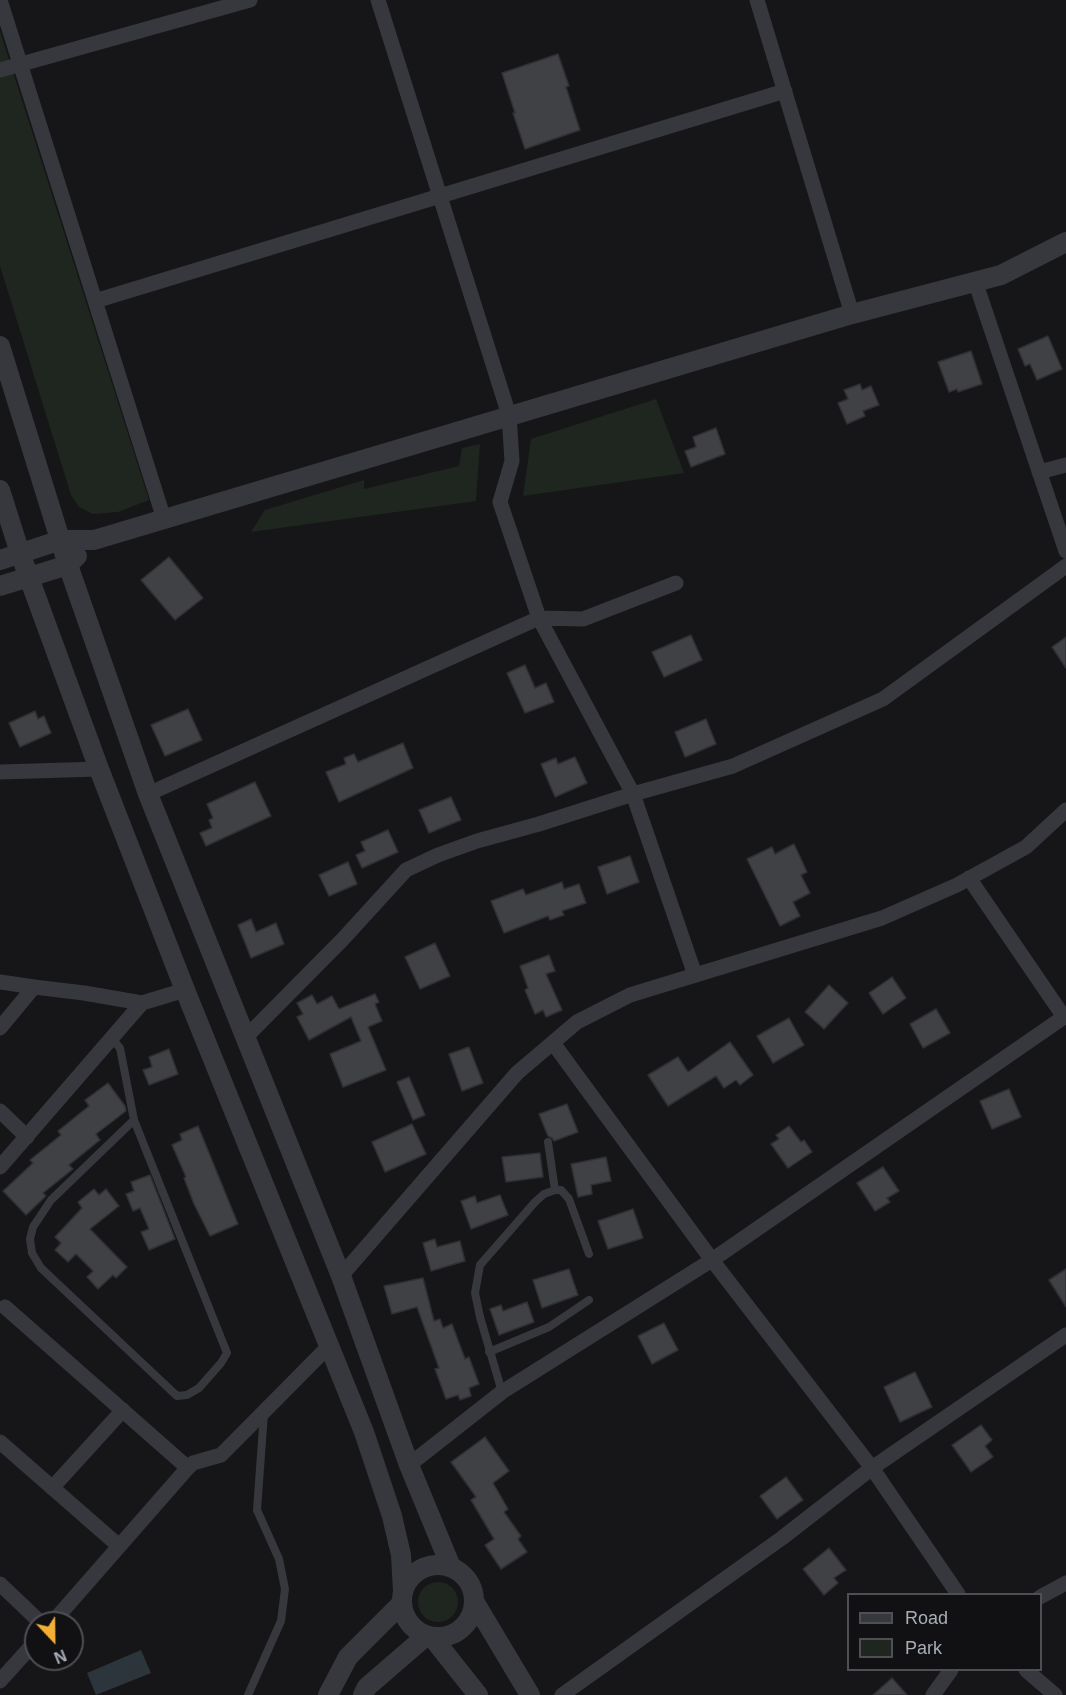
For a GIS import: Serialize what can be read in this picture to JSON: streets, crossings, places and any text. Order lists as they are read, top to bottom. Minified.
{"legend":["Road","Park"],"north":"bottom"}
